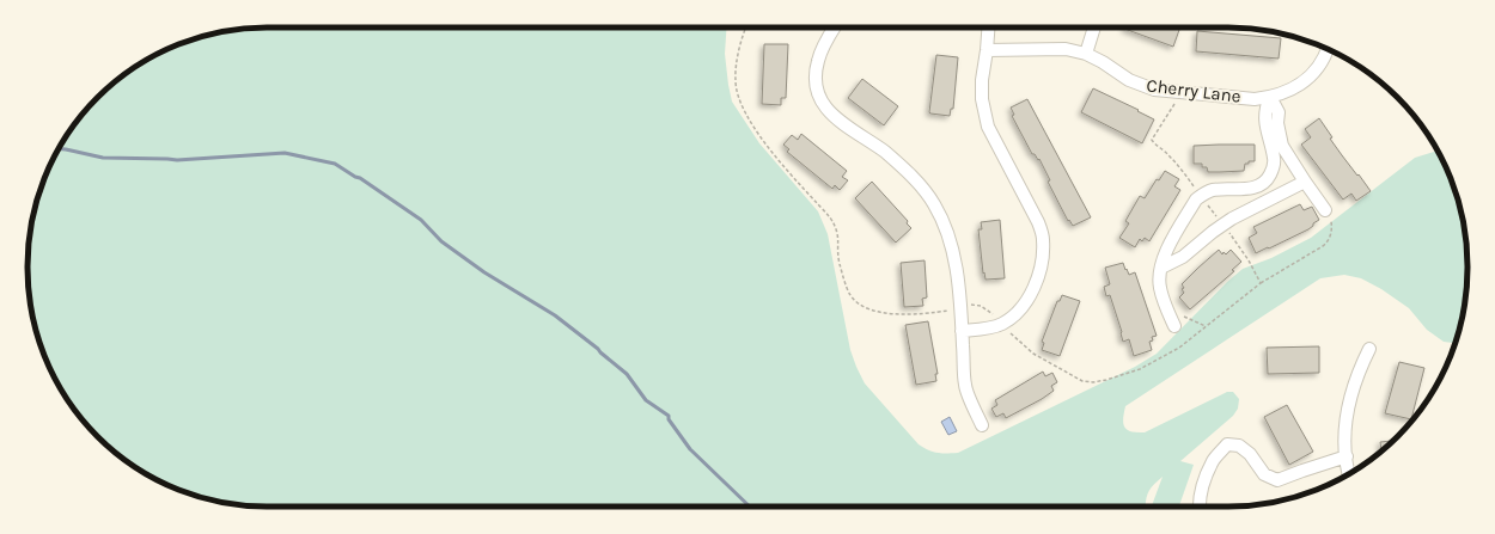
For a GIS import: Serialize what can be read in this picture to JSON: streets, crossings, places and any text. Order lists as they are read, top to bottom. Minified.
{"streets":{"street":["Cherry Lane"]}}
